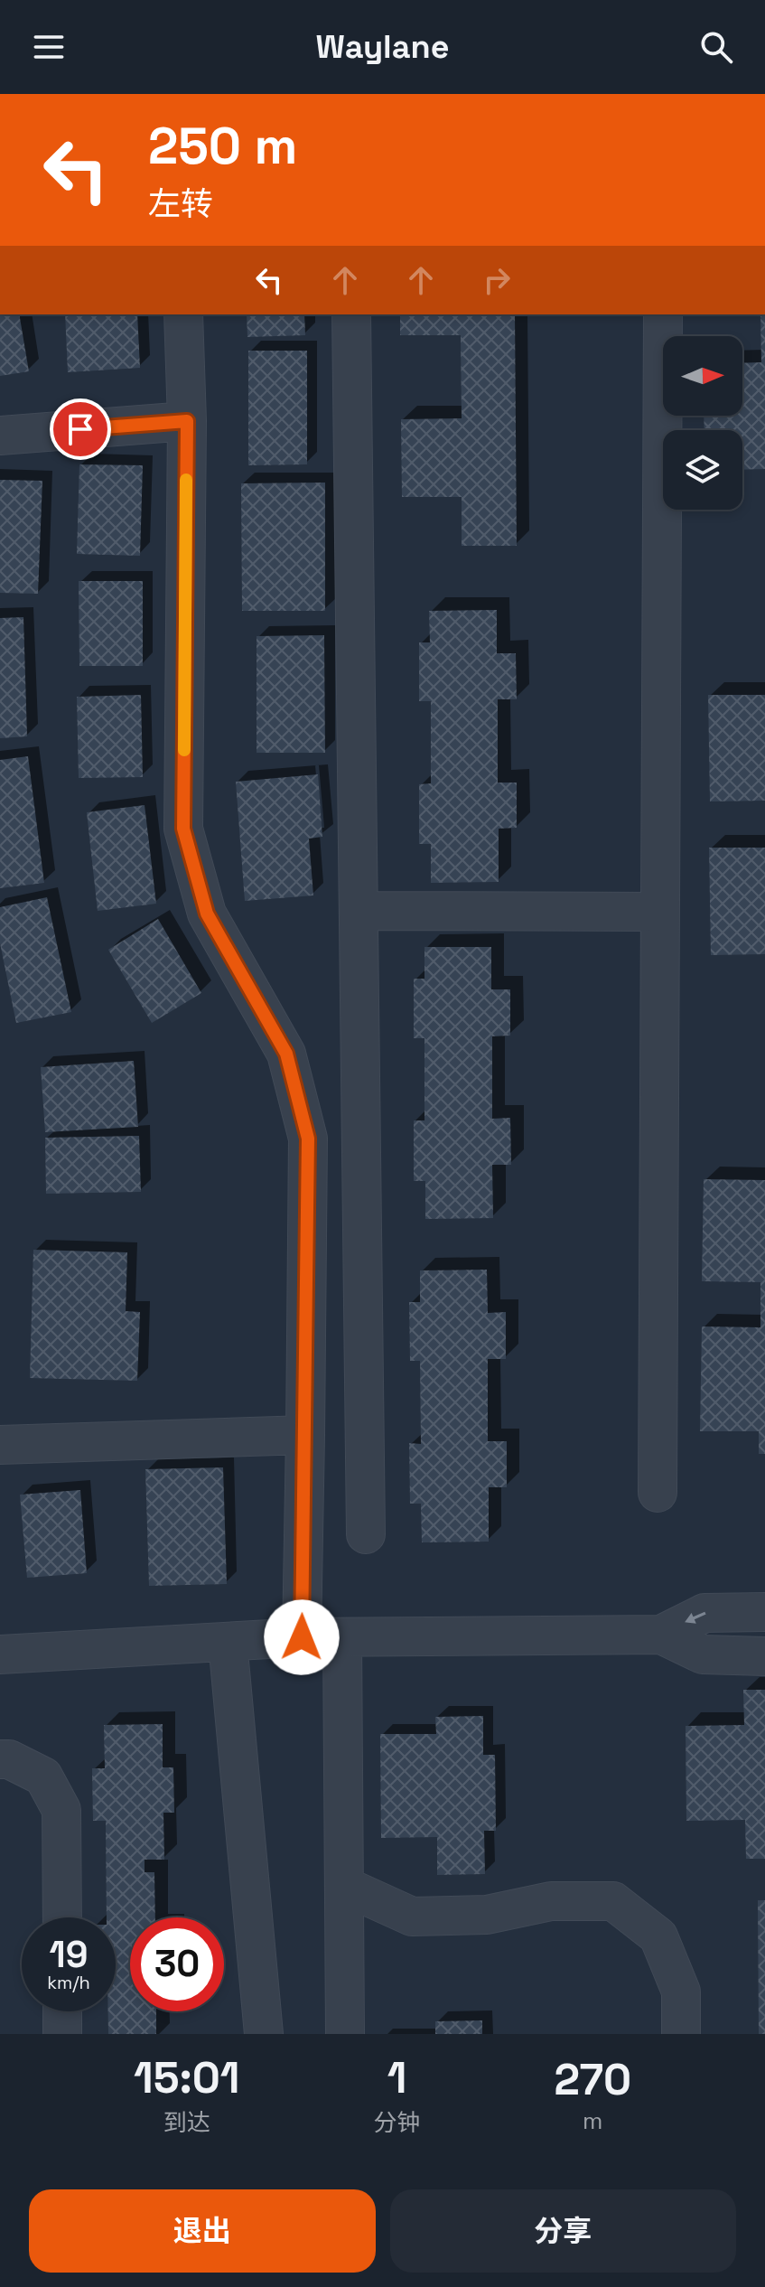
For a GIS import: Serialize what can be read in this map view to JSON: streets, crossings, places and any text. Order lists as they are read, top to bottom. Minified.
{"north":"right","page":{"header":"Waylane","turn":["250 m","左转"],"speed":"19 km/h","limit":"30","eta":["15:01","到达","1","分钟","270","m"],"buttons":["退出","分享"]}}
